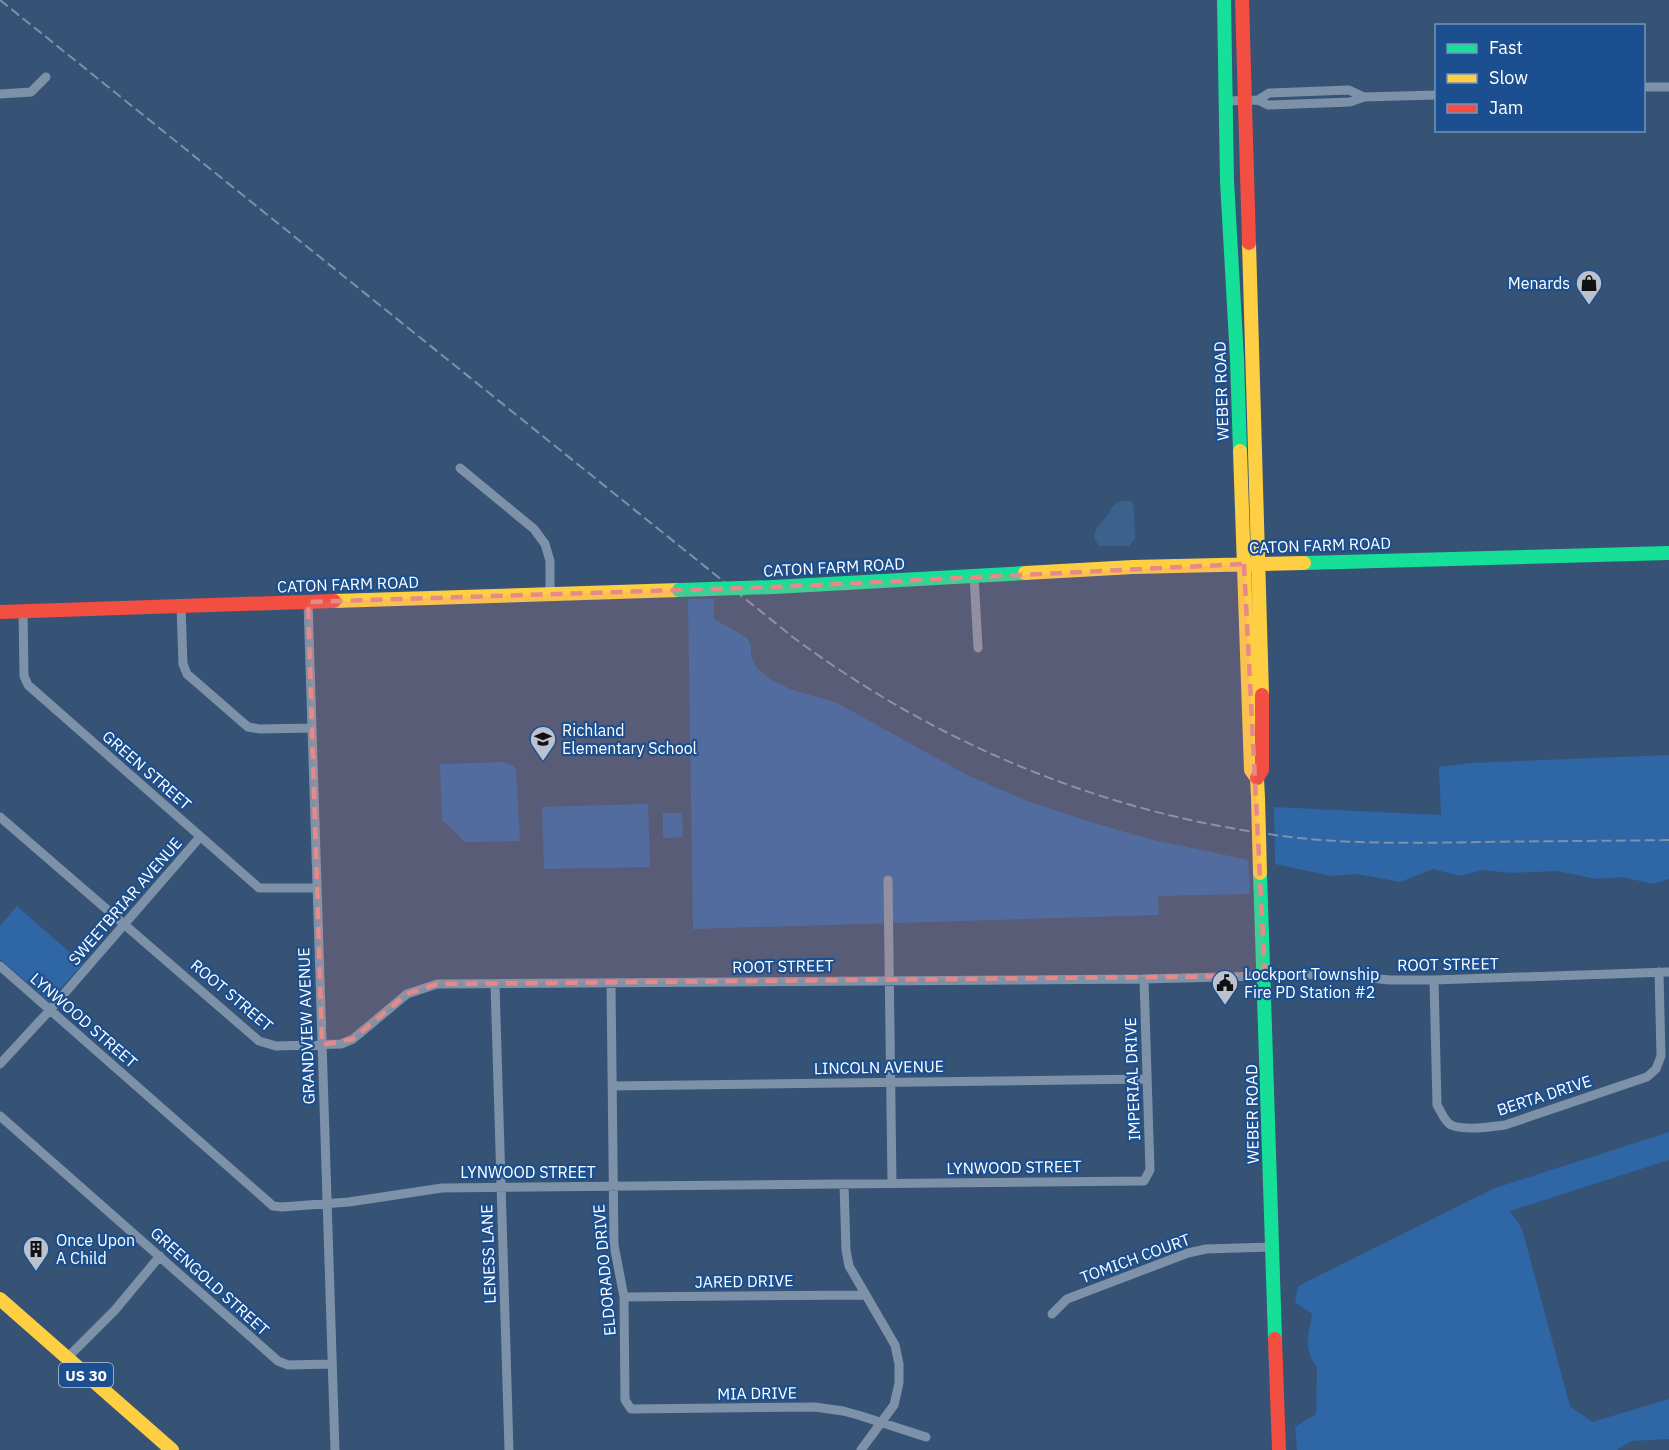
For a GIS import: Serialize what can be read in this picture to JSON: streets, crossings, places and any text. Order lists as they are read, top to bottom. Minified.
{"streets":{"main road":["WEBER ROAD","CATON FARM ROAD","US 30"],"street":["GREEN STREET","SWEETBRIAR AVENUE","ROOT STREET","LYNWOOD STREET","GRANDVIEW AVENUE","LINCOLN AVENUE","IMPERIAL DRIVE","BERTA DRIVE","LENESS LANE","TOMICH COURT","ELDORADO DRIVE","GREENGOLD STREET","JARED DRIVE","MIA DRIVE"]},"crossings":[["WEBER ROAD","CATON FARM ROAD"],["WEBER ROAD","ROOT STREET"],["WEBER ROAD","TOMICH COURT"],["CATON FARM ROAD","GREEN STREET"],["CATON FARM ROAD","GRANDVIEW AVENUE"],["GREEN STREET","SWEETBRIAR AVENUE"],["GREEN STREET","GRANDVIEW AVENUE"],["SWEETBRIAR AVENUE","ROOT STREET"],["SWEETBRIAR AVENUE","LYNWOOD STREET"],["ROOT STREET","GRANDVIEW AVENUE"],["ROOT STREET","IMPERIAL DRIVE"],["ROOT STREET","BERTA DRIVE"],["ROOT STREET","LENESS LANE"],["ROOT STREET","ELDORADO DRIVE"],["LYNWOOD STREET","GRANDVIEW AVENUE"],["LYNWOOD STREET","IMPERIAL DRIVE"],["LYNWOOD STREET","LENESS LANE"],["LYNWOOD STREET","ELDORADO DRIVE"],["GRANDVIEW AVENUE","GREENGOLD STREET"],["LINCOLN AVENUE","IMPERIAL DRIVE"],["LINCOLN AVENUE","ELDORADO DRIVE"],["ELDORADO DRIVE","JARED DRIVE"],["ELDORADO DRIVE","MIA DRIVE"]],"places":{"shop":["Menards"],"school or university":["Richland Elementary School"],"public building":["Lockport Township Fire PD Station #2"],"building":["Once Upon A Child"]},"legend":["Fast","Slow","Jam"]}
